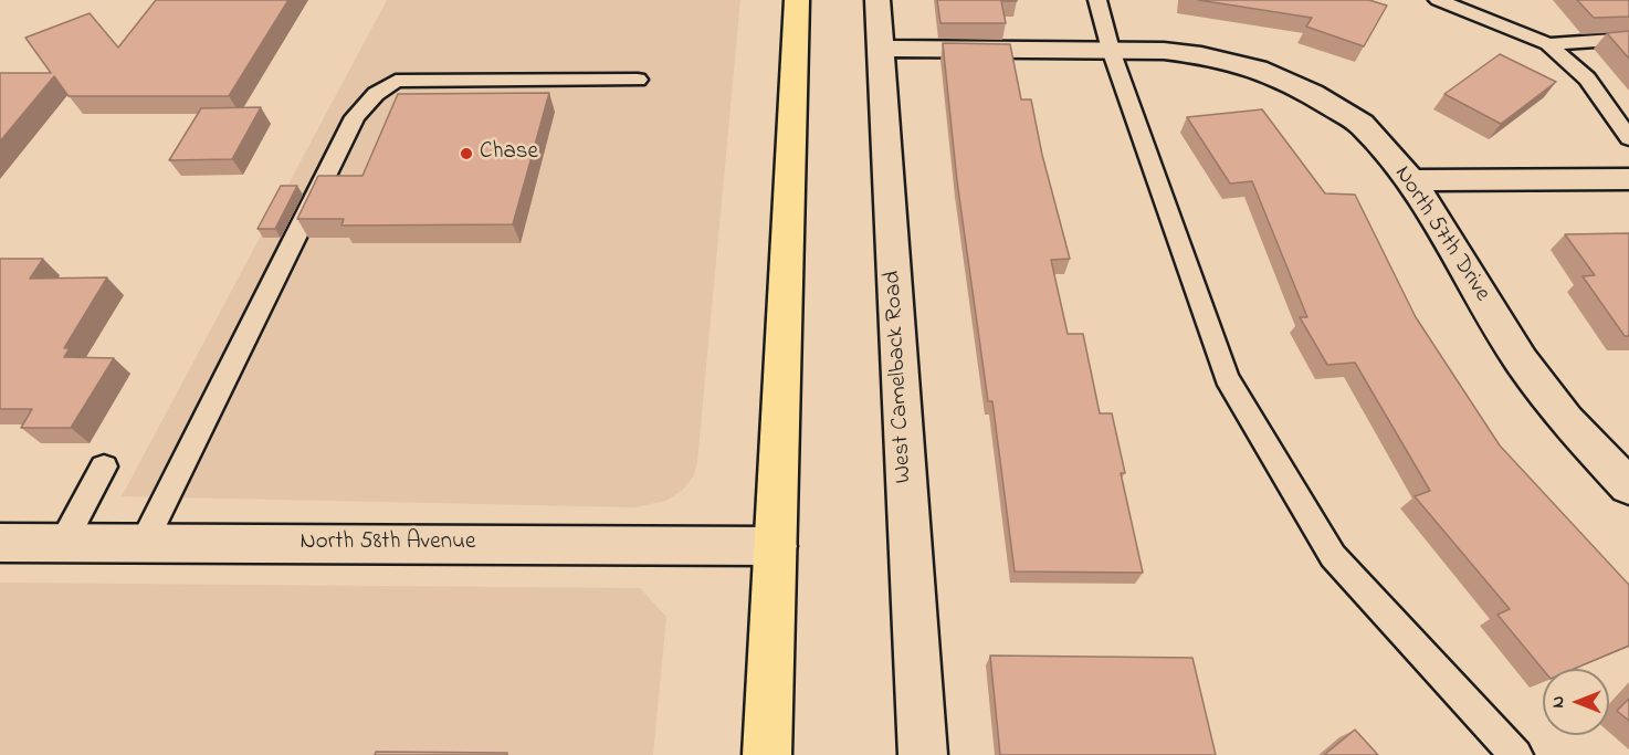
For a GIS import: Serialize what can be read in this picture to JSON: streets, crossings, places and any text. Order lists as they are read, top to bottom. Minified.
{"streets":{"street":["North 57th Drive","West Camelback Road","North 58th Avenue"]},"crossings":[["North 57th Drive","West Camelback Road"]],"places":["Chase"],"north":"left"}
